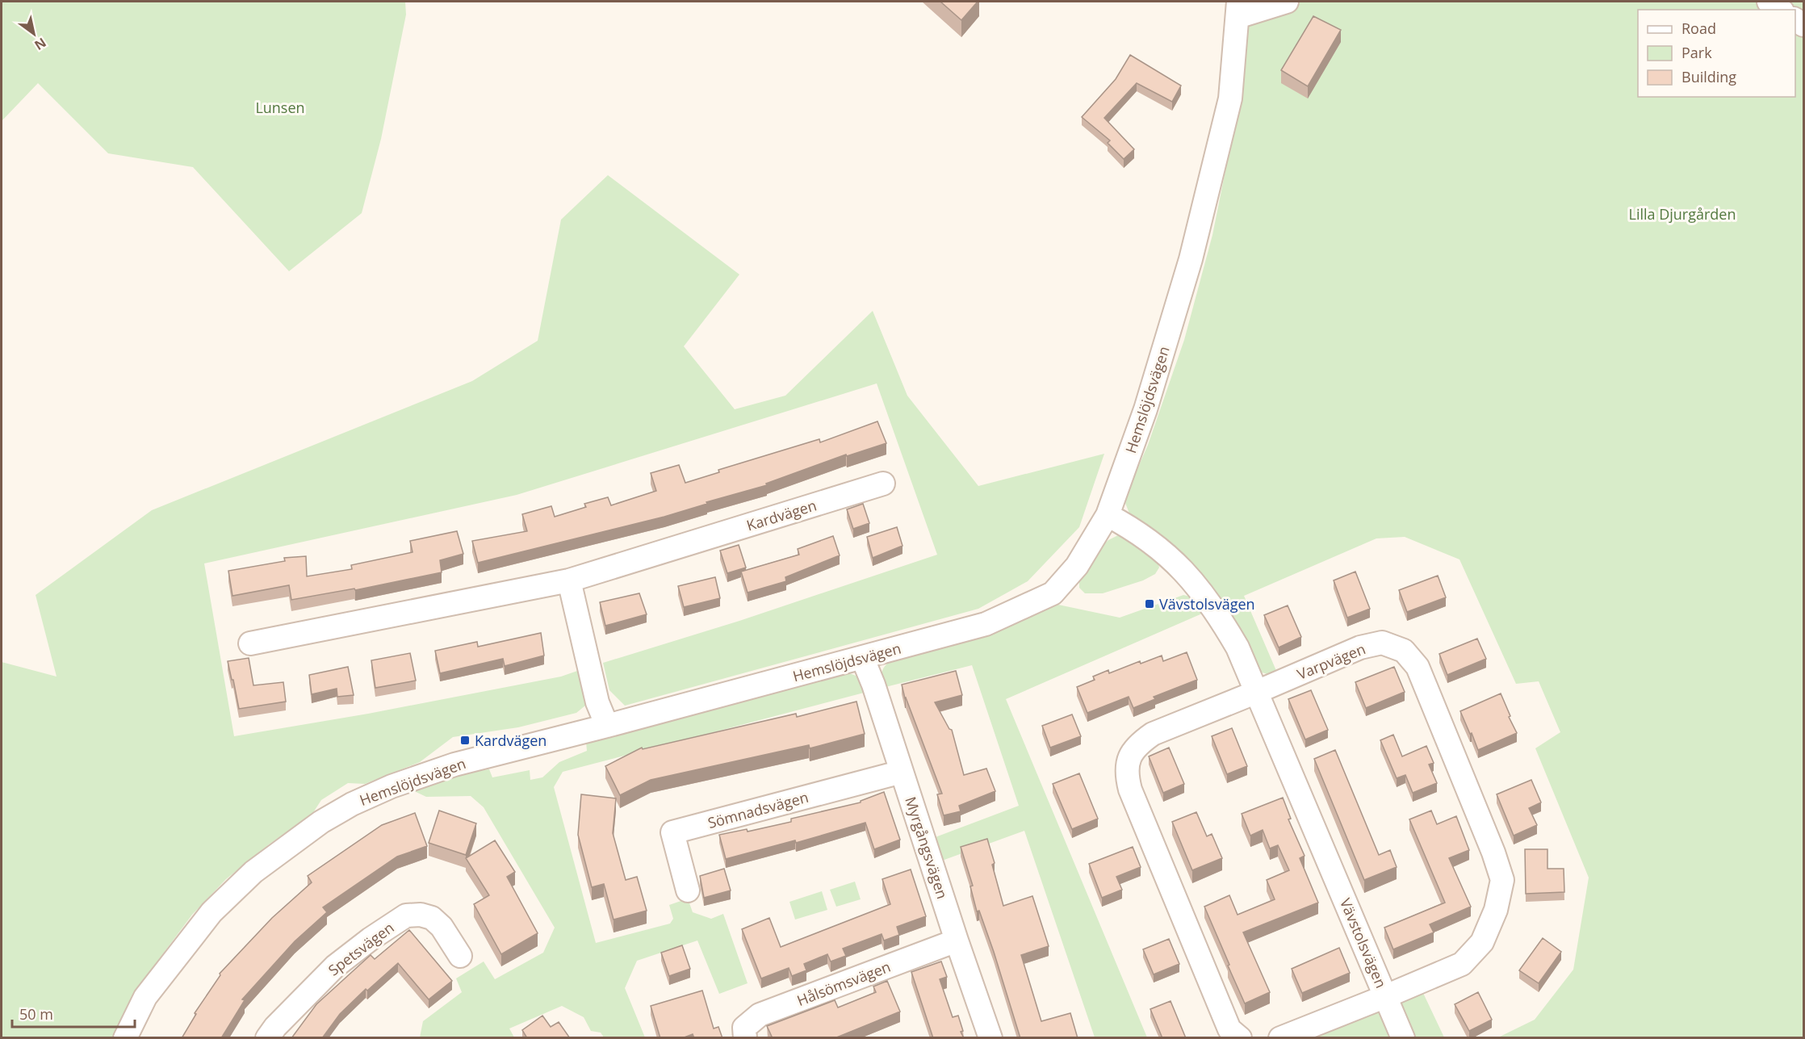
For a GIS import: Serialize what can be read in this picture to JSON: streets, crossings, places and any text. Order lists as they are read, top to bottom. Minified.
{"streets":{"street":["Hemslöjdsvägen","Kardvägen","Varpvägen","Sömnadsvägen","Myrgångsvägen","Vävstolsvägen","Spetsvägen","Hålsömsvägen"]},"crossings":[["Hemslöjdsvägen","Myrgångsvägen"],["Hemslöjdsvägen","Vävstolsvägen"],["Varpvägen","Vävstolsvägen"],["Sömnadsvägen","Myrgångsvägen"],["Myrgångsvägen","Hålsömsvägen"]],"parks":["Lunsen","Lilla Djurgården"],"places":{"transit":["Vävstolsvägen","Kardvägen"]},"legend":["Road","Park","Building"],"scale_bar":"50 m","north":"bottom right"}
